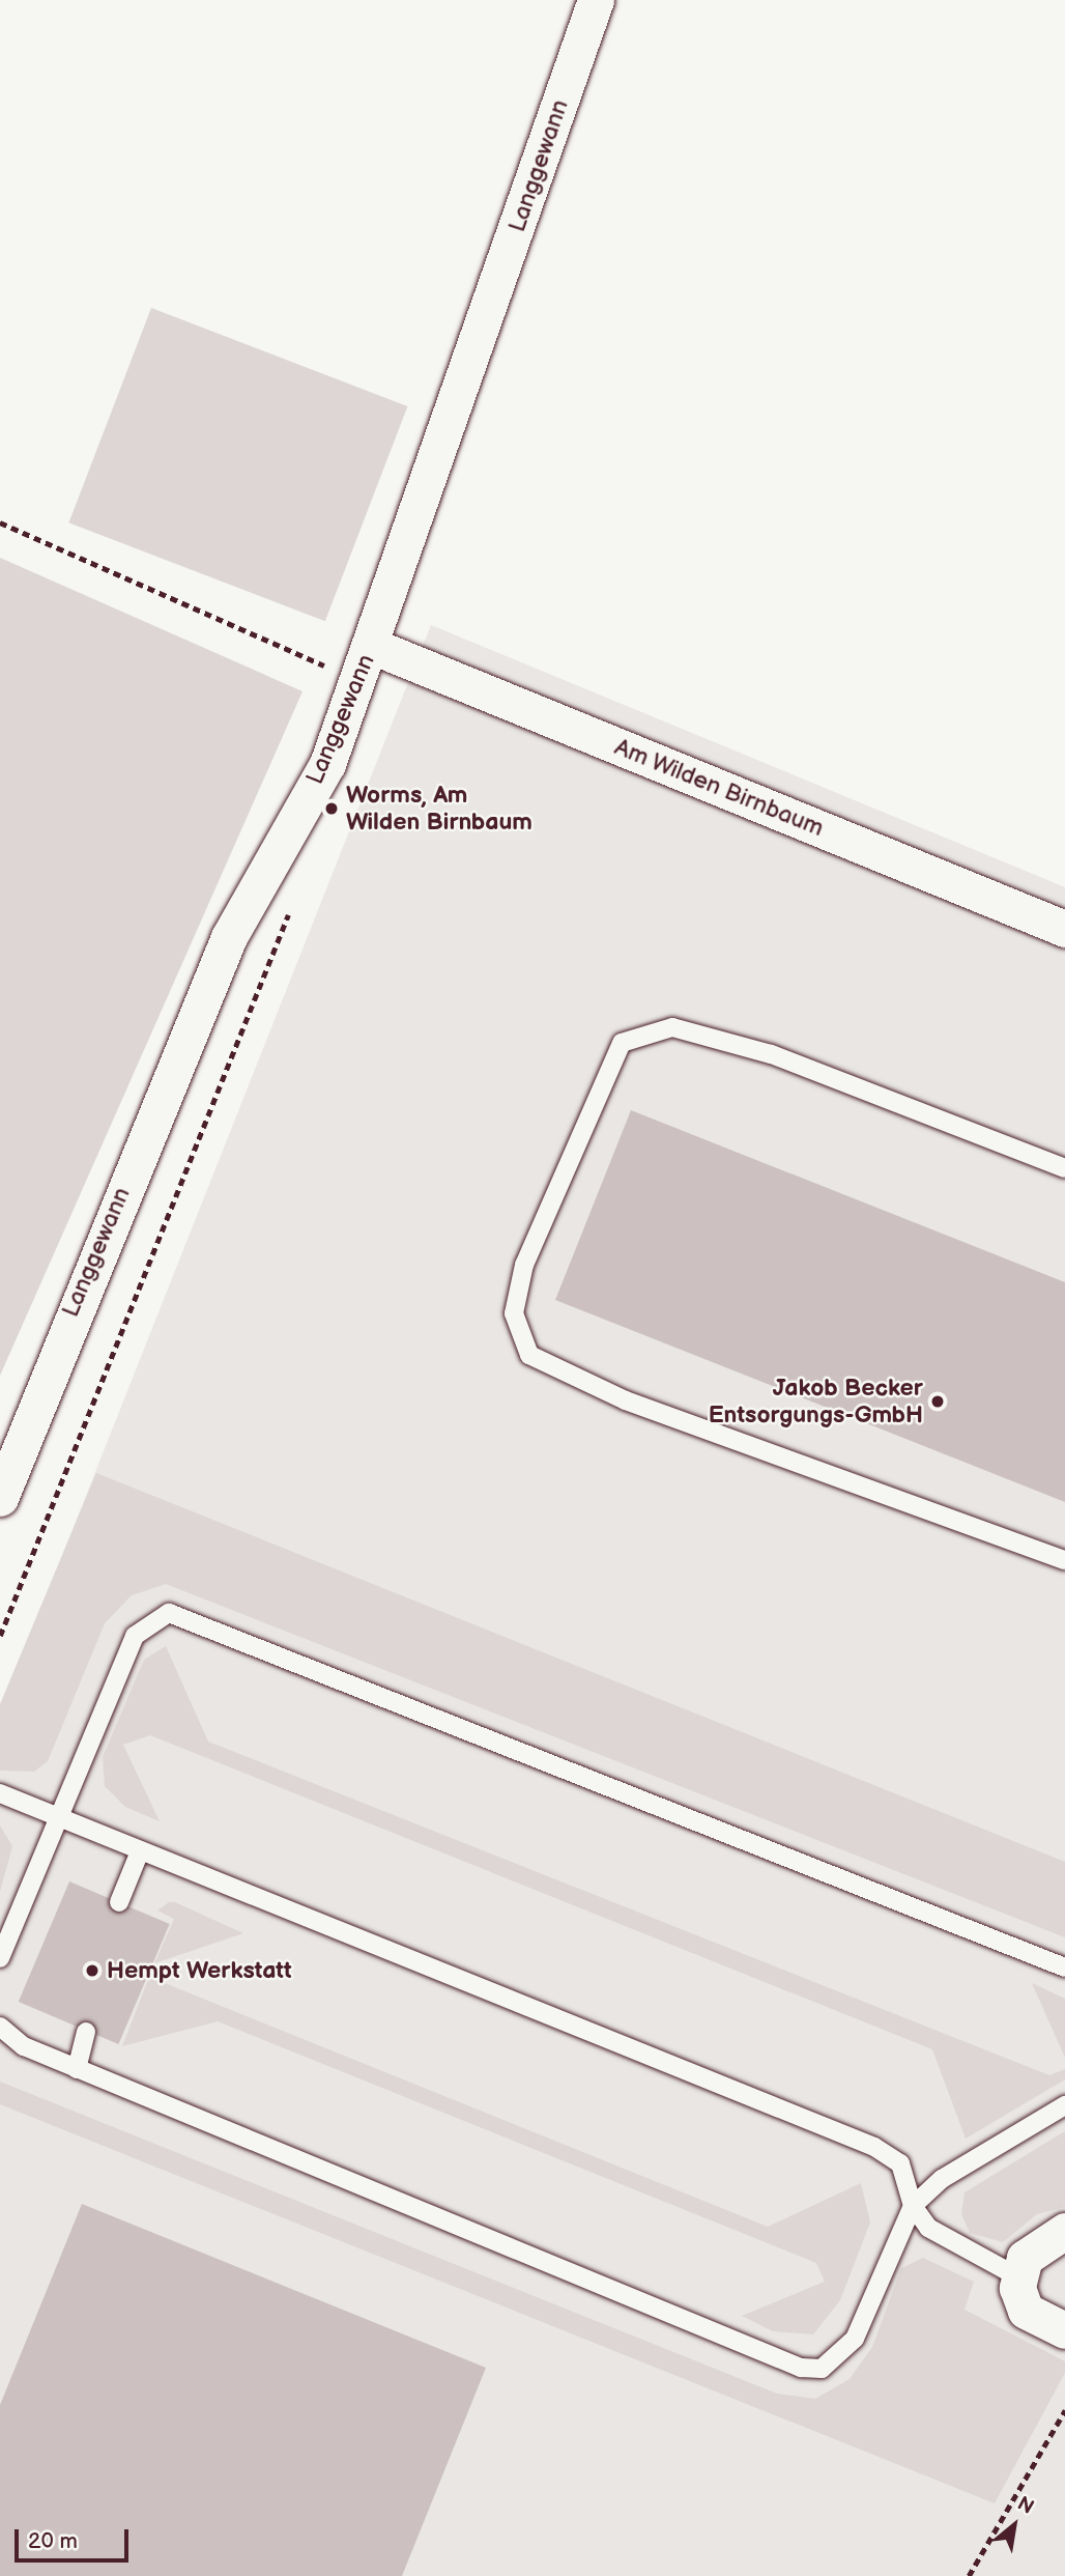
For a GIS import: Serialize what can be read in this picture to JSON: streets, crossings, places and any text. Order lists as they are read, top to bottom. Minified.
{"streets":{"street":["Langgewann","Am Wilden Birnbaum"]},"crossings":[["Langgewann","Am Wilden Birnbaum"]],"places":["Worms, Am Wilden Birnbaum","Jakob Becker Entsorgungs-GmbH","Hempt Werkstatt"],"scale_bar":"20 m","north":"top right"}
